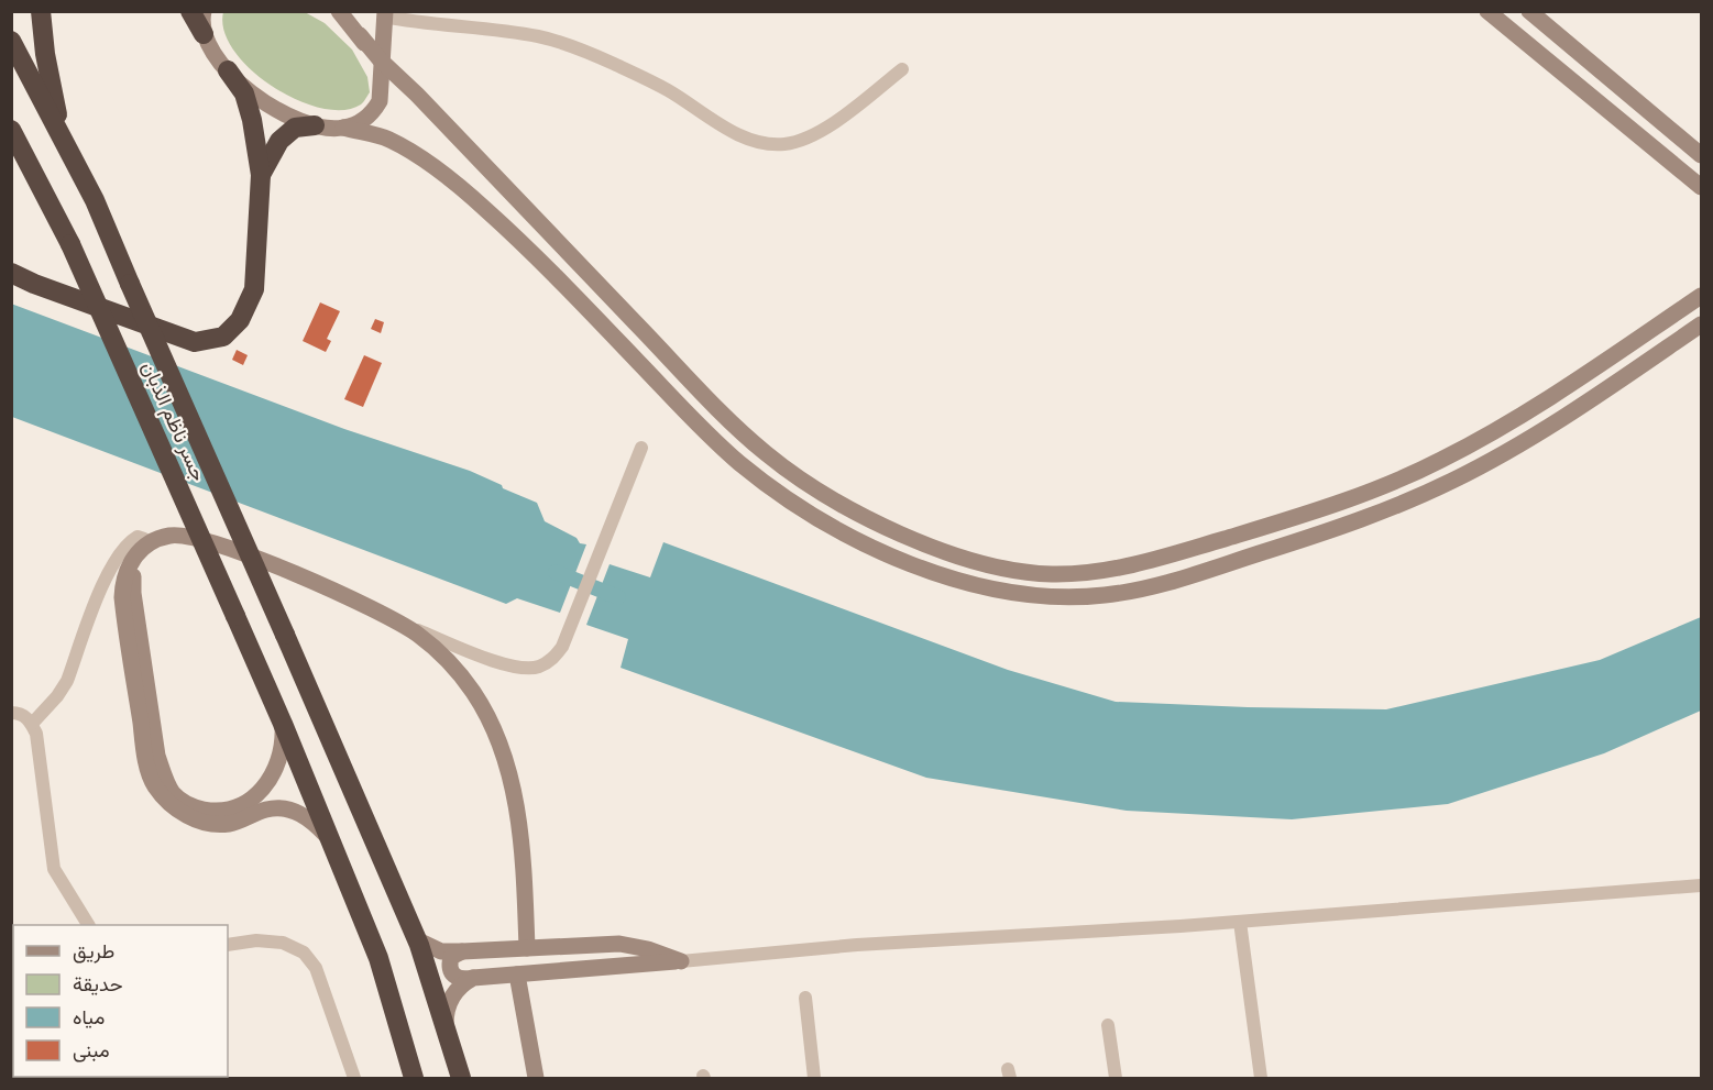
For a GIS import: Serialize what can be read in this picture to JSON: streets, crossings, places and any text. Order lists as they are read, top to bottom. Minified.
{"streets":{"highway":["جسر ناظم الذبان"]},"legend":["طريق","حديقة","مياه","مبنى"]}
